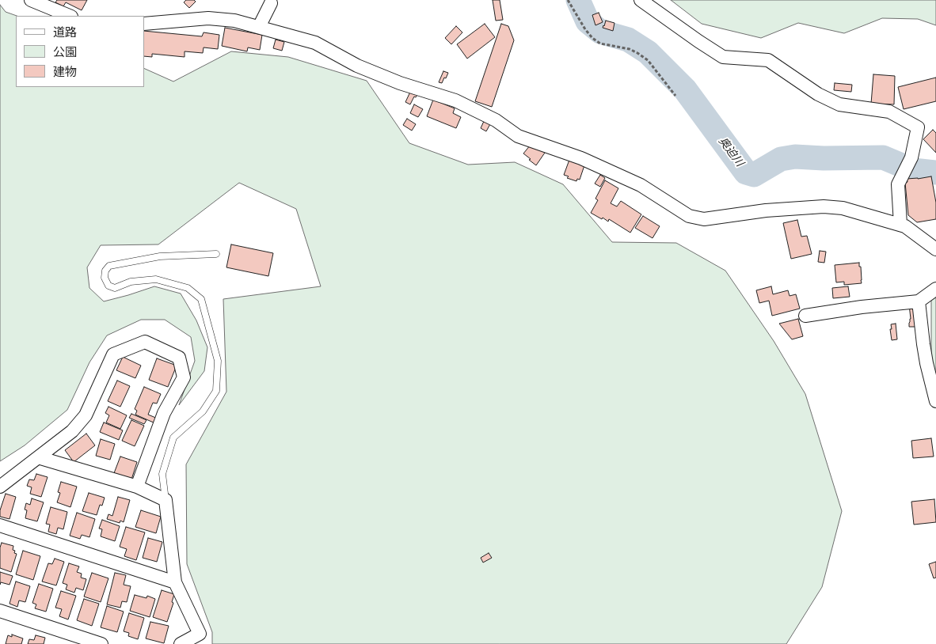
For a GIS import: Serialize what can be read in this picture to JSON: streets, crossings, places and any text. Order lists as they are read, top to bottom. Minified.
{"water":["奥迫川"],"legend":["道路","公園","建物"]}
